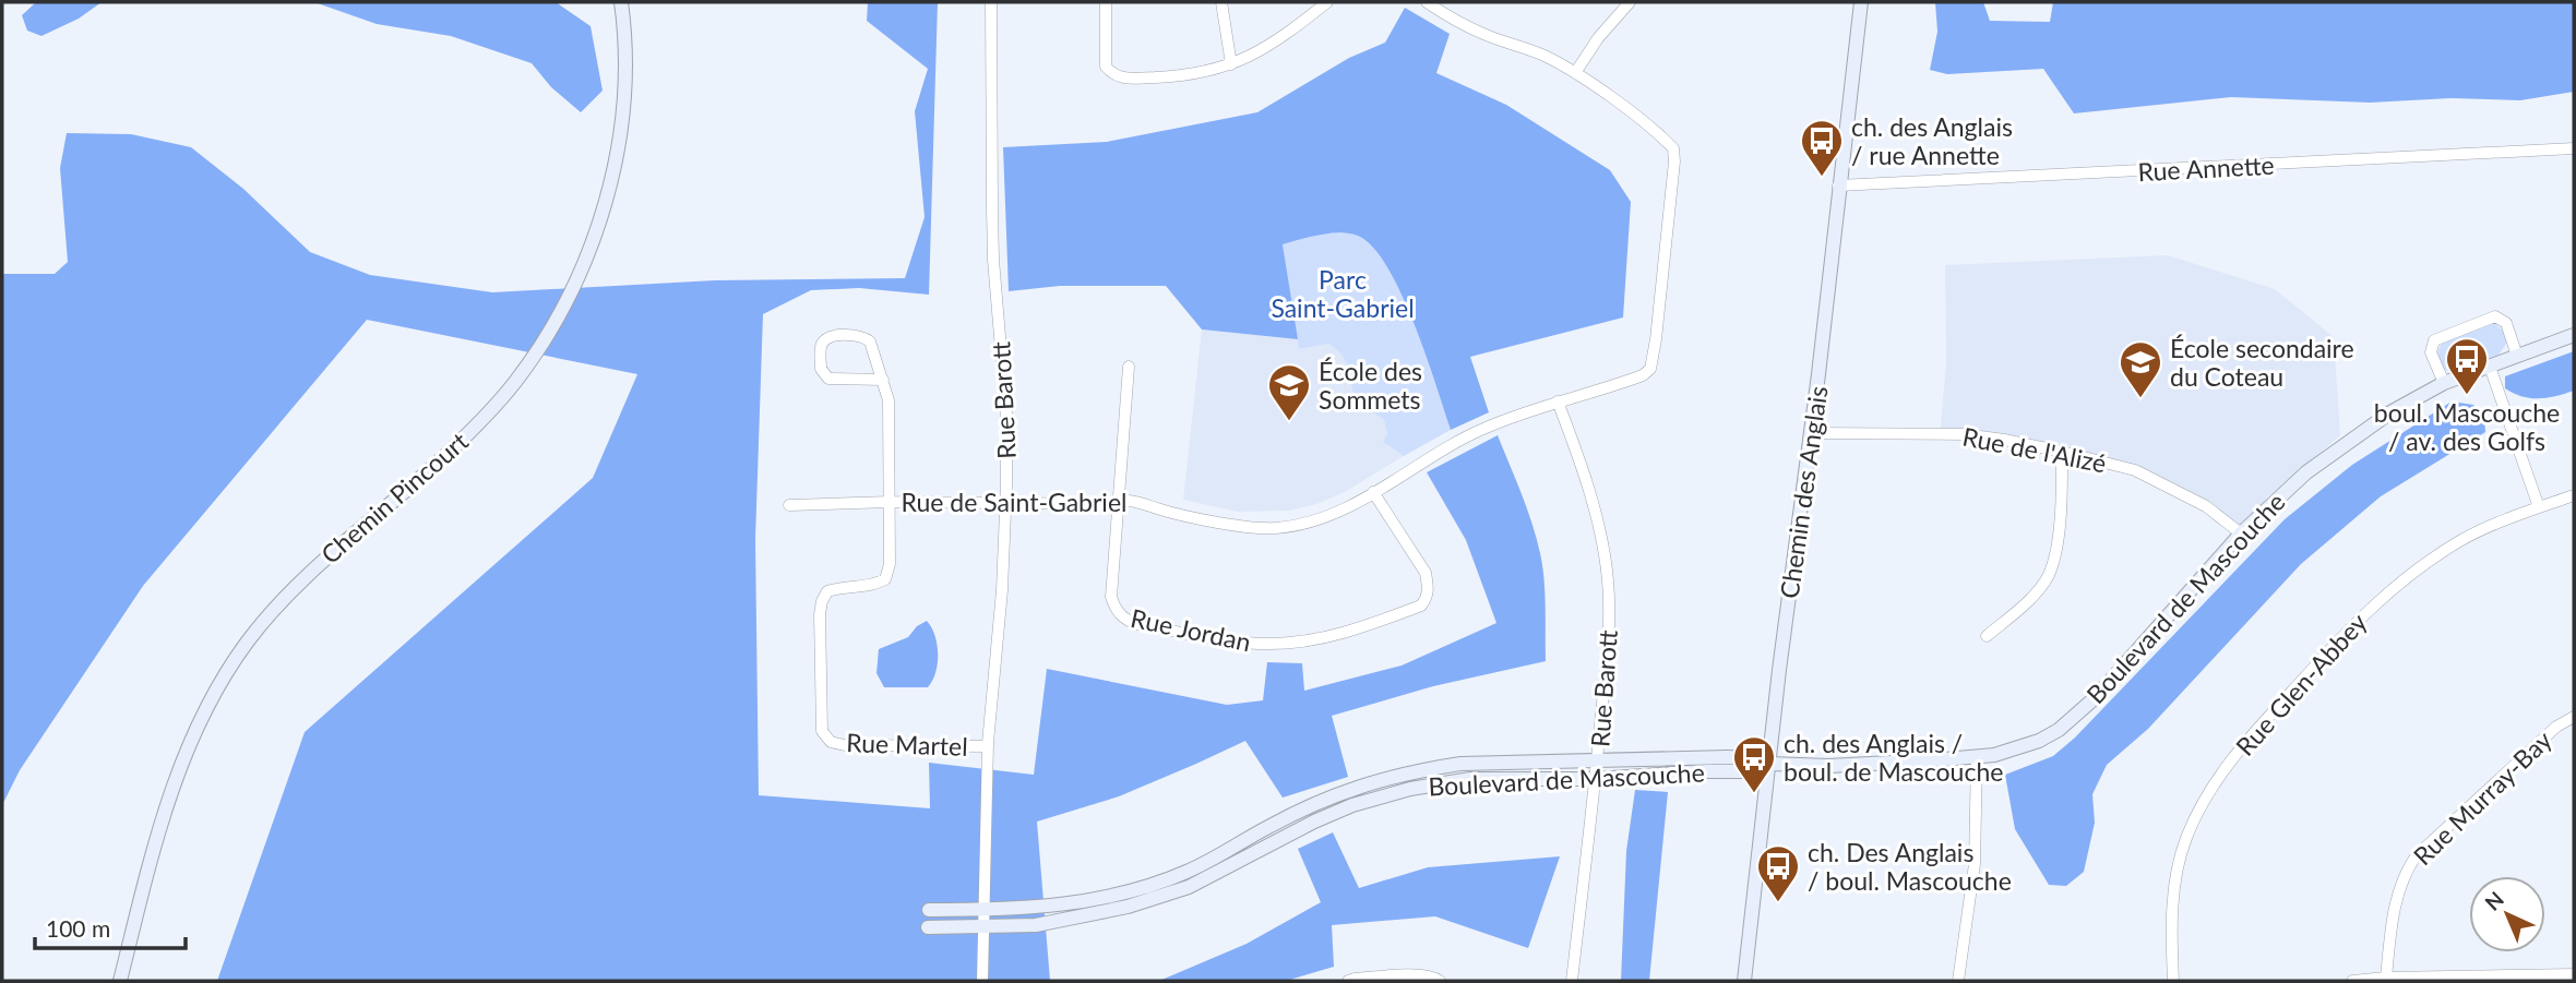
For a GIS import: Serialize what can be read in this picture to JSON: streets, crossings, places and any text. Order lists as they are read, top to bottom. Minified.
{"streets":{"street":["Rue Annette","Rue Barott","Rue de l'Alizé","Chemin des Anglais","Chemin Pincourt","Rue de Saint-Gabriel","Boulevard de Mascouche","Rue Jordan","Rue Glen-Abbey","Rue Martel","Rue Murray-Bay"]},"crossings":[["Rue Annette","Chemin des Anglais"],["Rue Barott","Rue de Saint-Gabriel"],["Rue Barott","Boulevard de Mascouche"],["Rue Barott","Rue Martel"],["Rue de l'Alizé","Chemin des Anglais"],["Rue de l'Alizé","Boulevard de Mascouche"],["Chemin des Anglais","Boulevard de Mascouche"],["Rue de Saint-Gabriel","Rue Jordan"],["Rue de Saint-Gabriel","Rue Martel"]],"parks":["Parc Saint-Gabriel"],"places":{"bus stop":["ch. des Anglais / rue Annette","boul. Mascouche / av. des Golfs","ch. des Anglais / boul. de Mascouche","ch. Des Anglais / boul. Mascouche"],"school or university":["École secondaire du Coteau","École des Sommets"]},"scale_bar":"100 m","north":"top left"}
